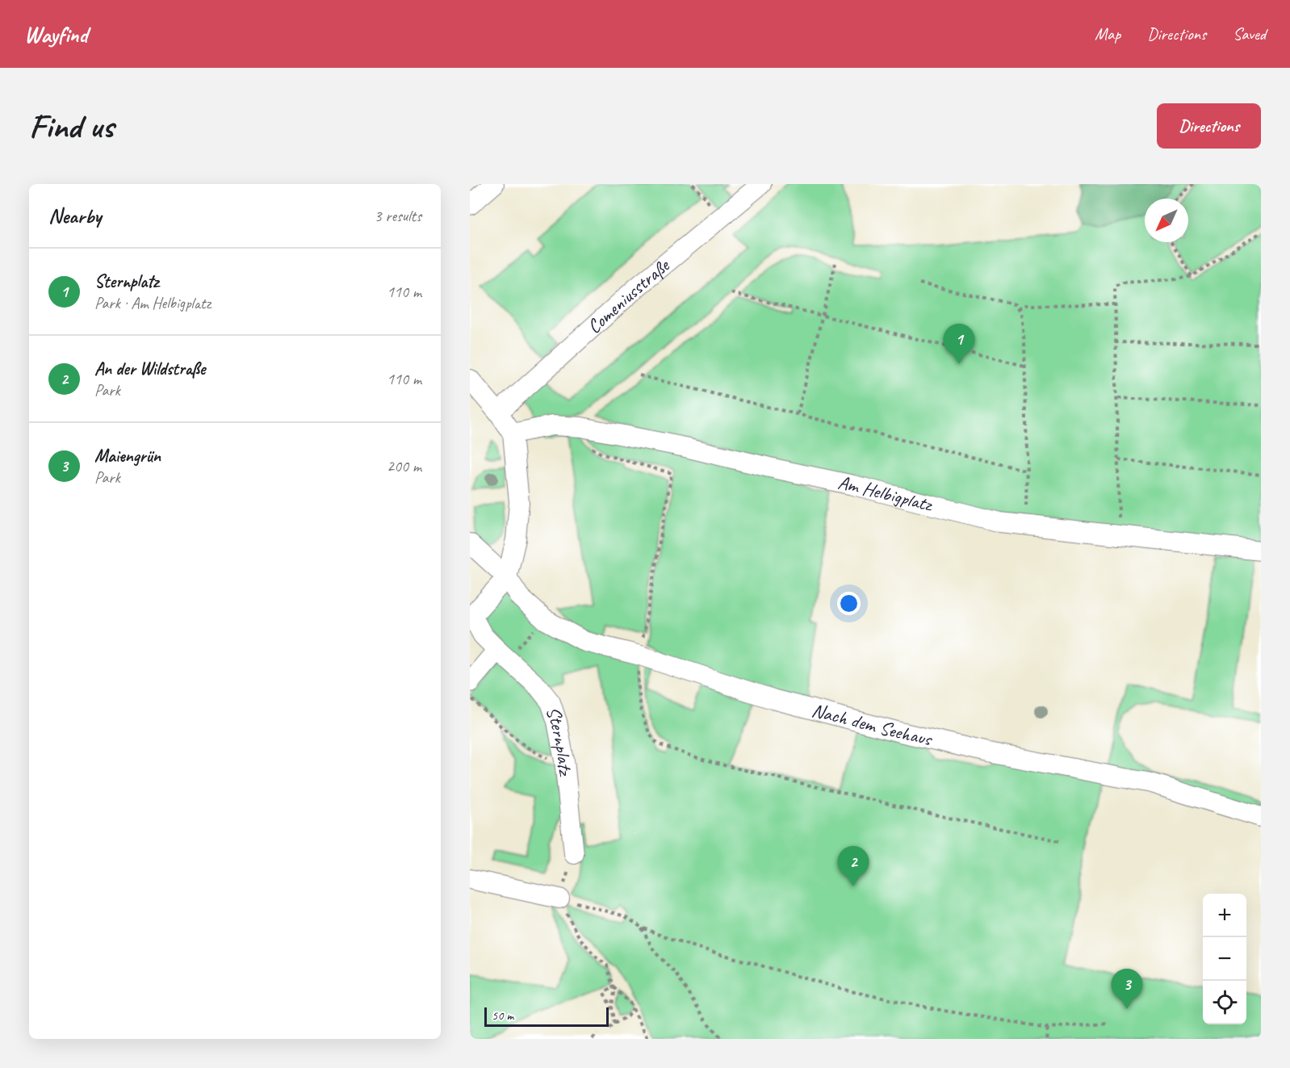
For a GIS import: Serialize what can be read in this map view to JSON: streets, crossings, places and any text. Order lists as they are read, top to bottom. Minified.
{"streets":{"street":["Comeniusstraße","Am Helbigplatz","Nach dem Seehaus","Sternplatz"]},"scale_bar":"50 m","north":"bottom left","page":{"header":"Wayfind","nav":["Map","Directions","Saved"],"buttons":"Directions","title":"Find us","heading":["Nearby","3 results"],"list":[{"mark":"1","name":"Sternplatz","note":"Park · Am Helbigplatz","value":"110 m"},{"mark":"2","name":"An der Wildstraße","note":"Park","value":"110 m"},{"mark":"3","name":"Maiengrün","note":"Park","value":"200 m"}],"pins":["1","2","3"],"map_buttons":["+","−"],"scale":"50 m"}}
